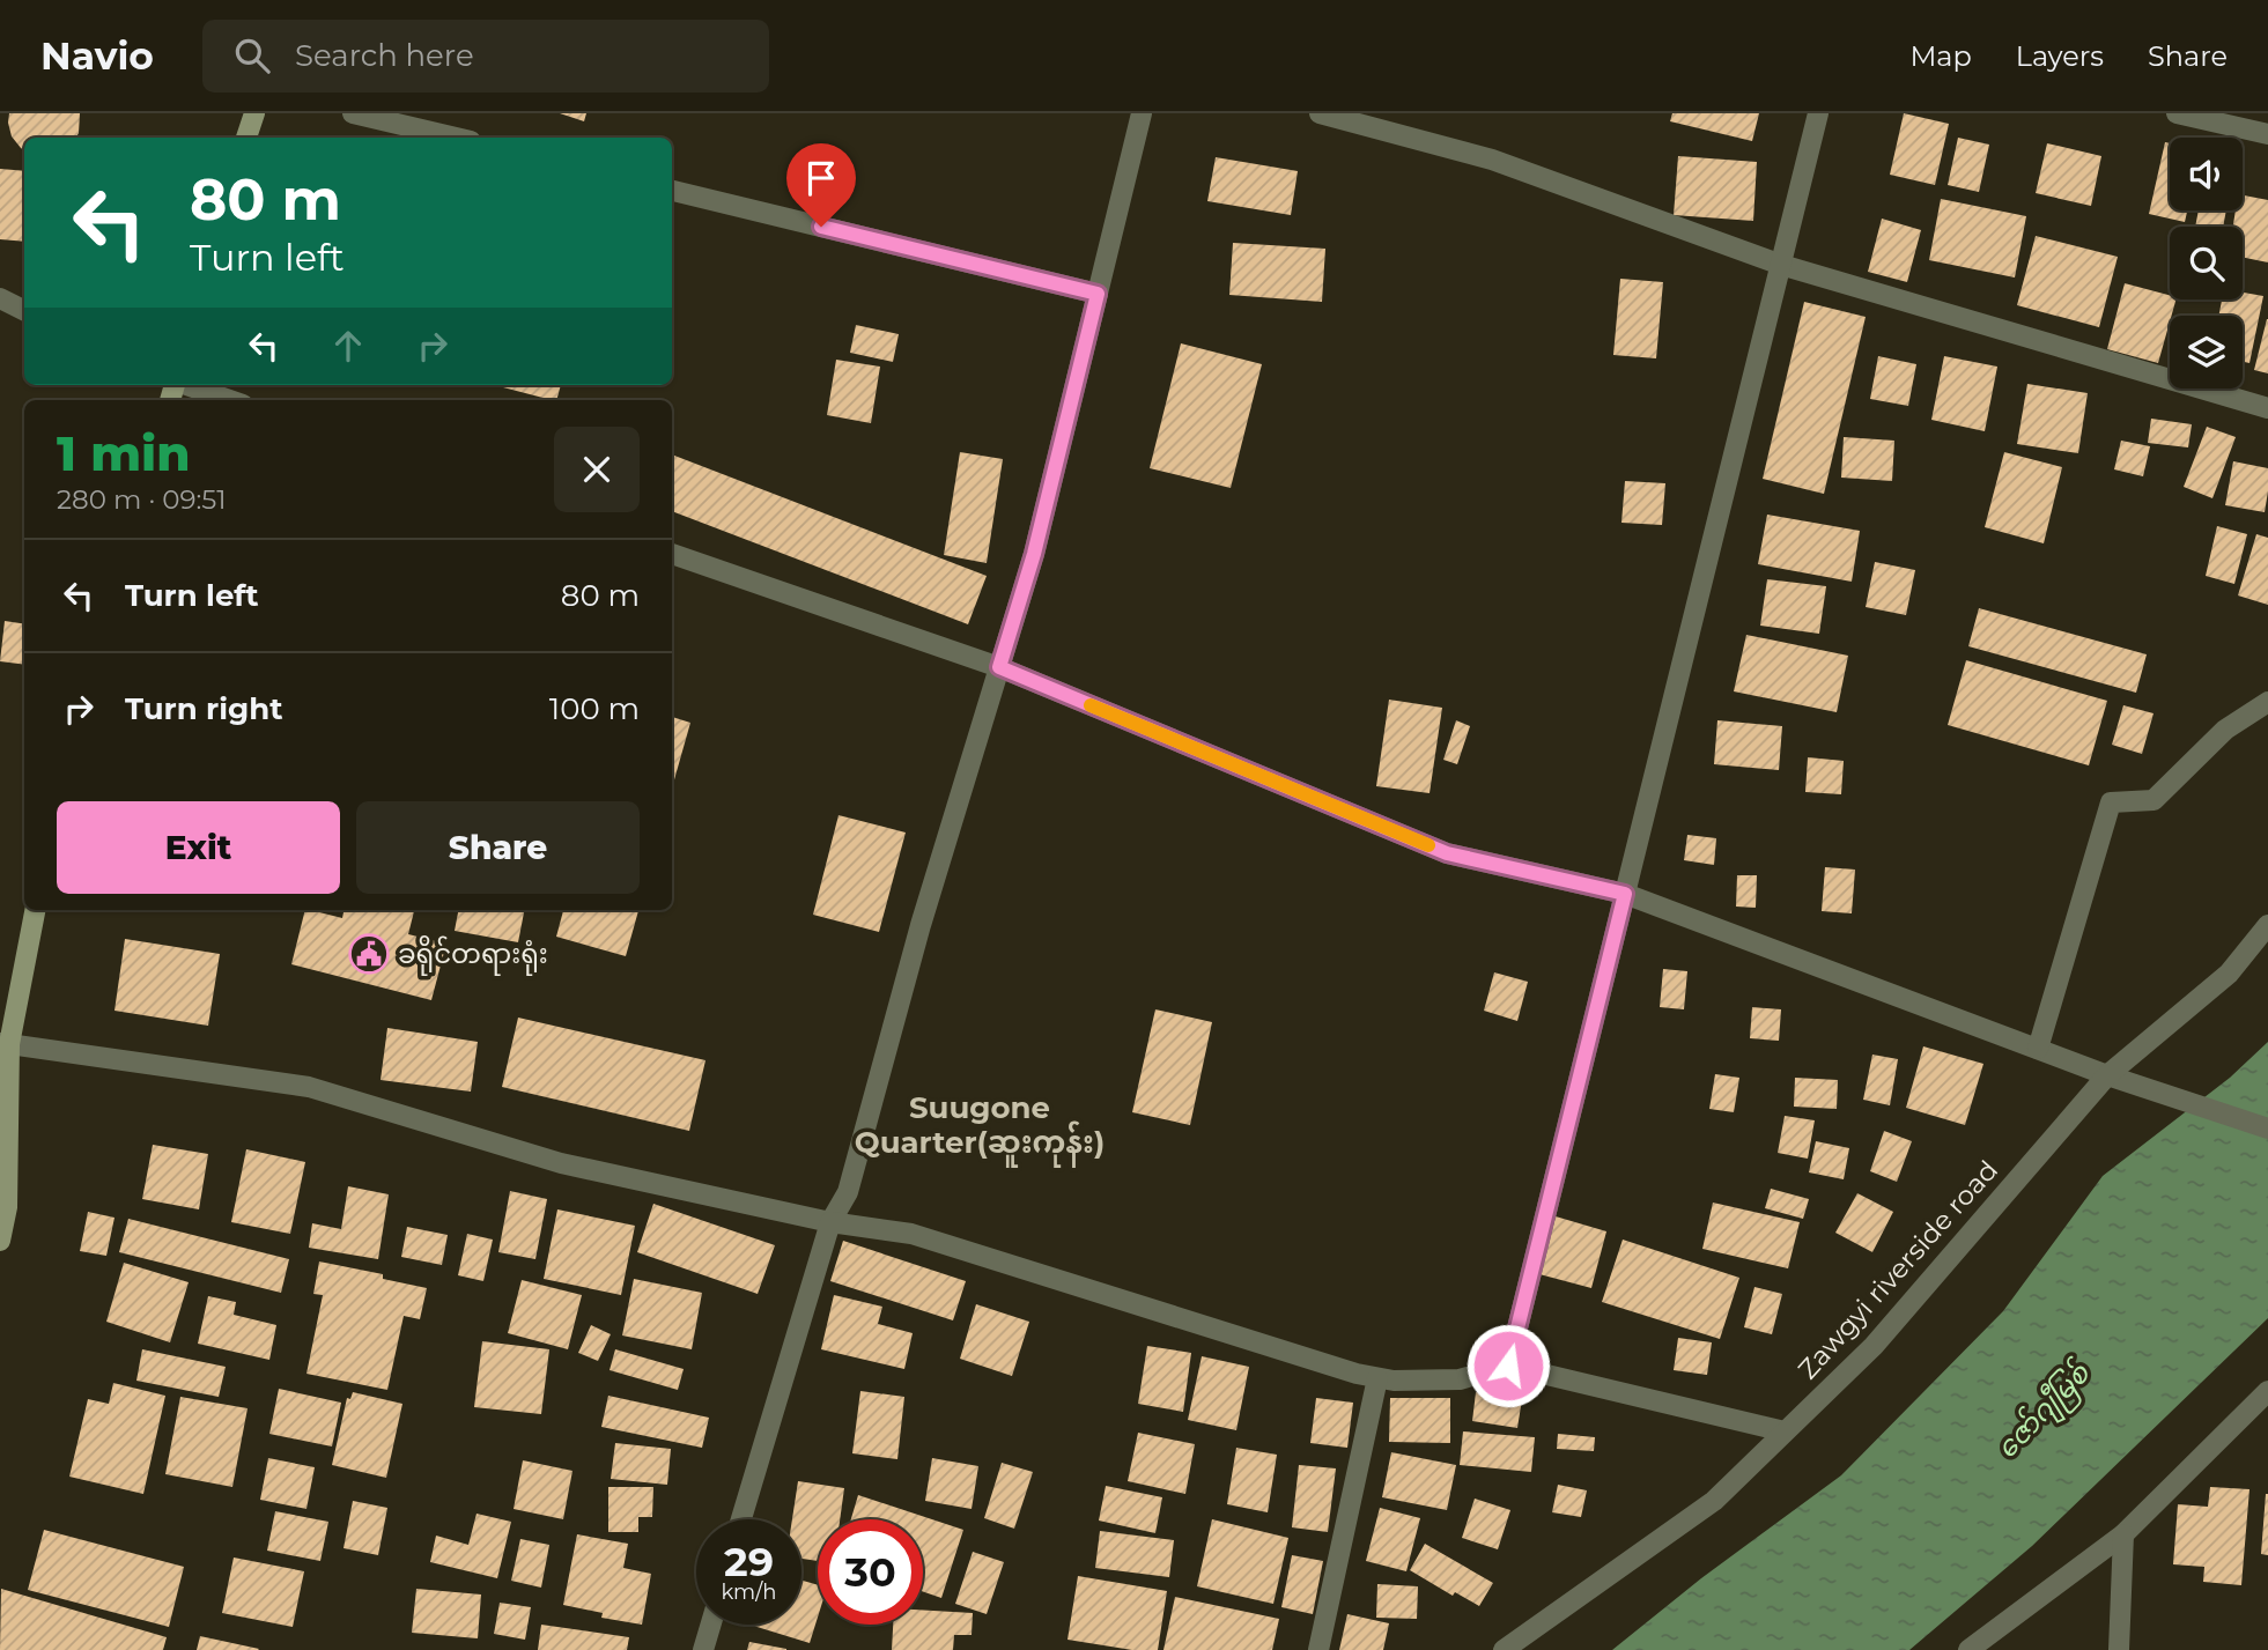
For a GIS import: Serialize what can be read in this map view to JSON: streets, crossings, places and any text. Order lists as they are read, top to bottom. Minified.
{"streets":{"street":["Zawgyi riverside road"]},"districts":["Suugone Quarter(ဆူးကုန်း)"],"water":["ဇော်ဂျီမြစ်"],"places":{"public building":["ခရိုင်တရားရုံး"]},"page":{"header":"Navio","search":"Search here","nav":["Map","Layers","Share"],"turn":["80 m","Turn left"],"heading":["1 min","280 m · 09:51"],"list":[{"name":"Turn left","value":"80 m"},{"name":"Turn right","value":"100 m"}],"buttons":["Exit","Share"],"speed":"29 km/h","limit":"30"}}
